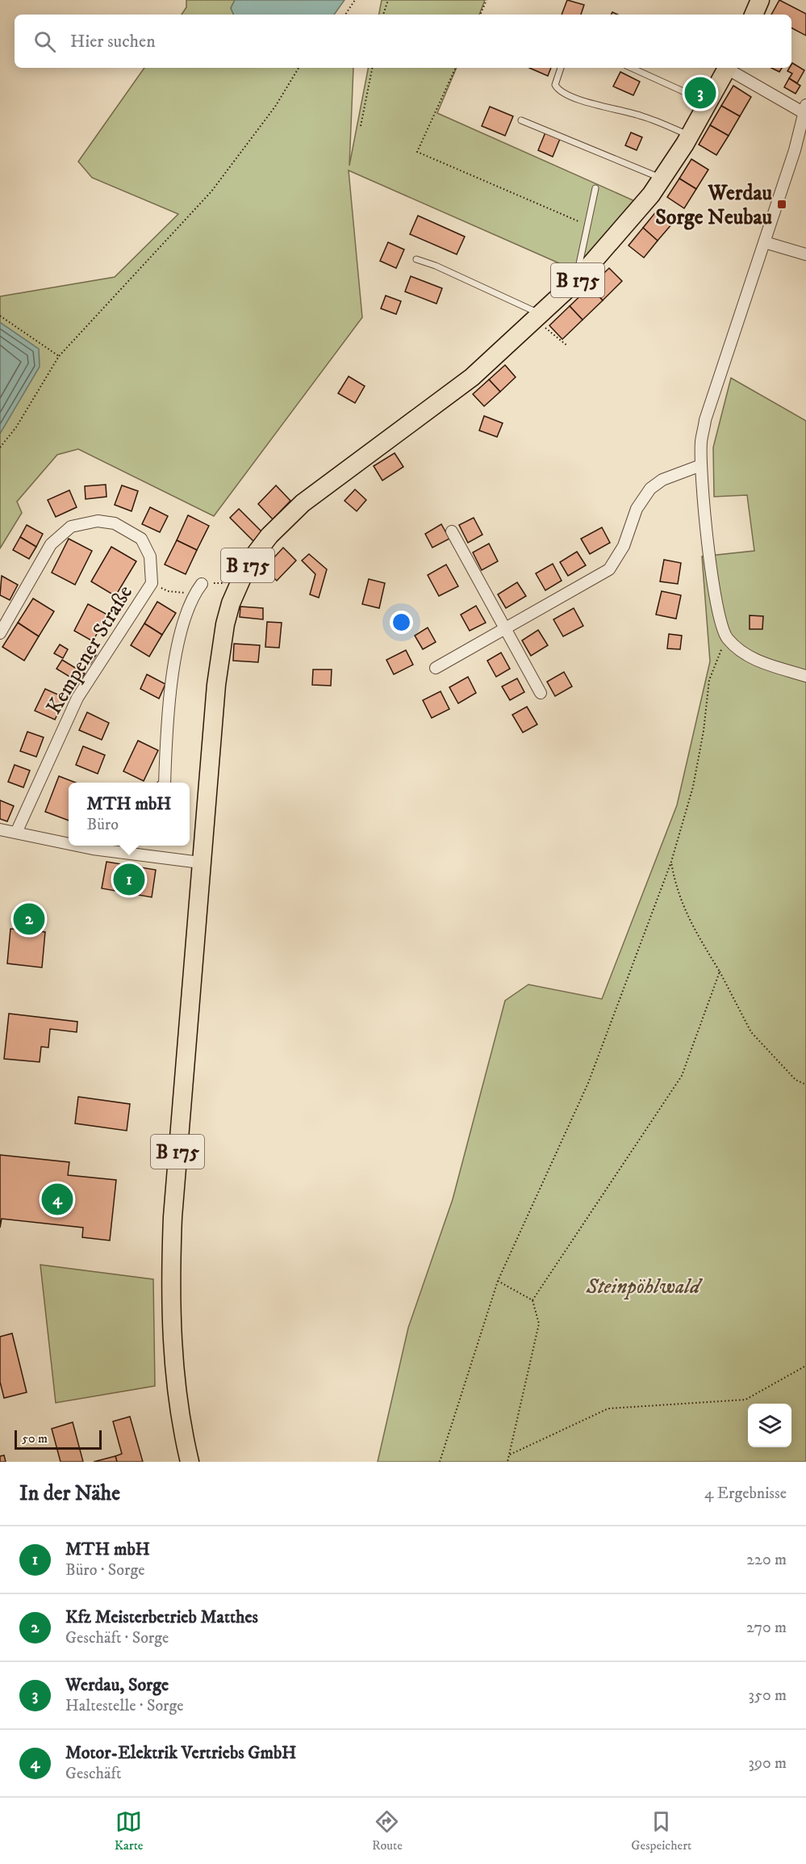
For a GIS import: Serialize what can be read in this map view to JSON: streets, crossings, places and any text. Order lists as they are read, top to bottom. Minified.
{"streets":{"main road":["B 175"],"street":["Kempener Straße"]},"parks":["Steinpöhlwald"],"places":{"transit":["Werdau Sorge Neubau"]},"scale_bar":"50 m","page":{"search":"Hier suchen","pins":["3","1","2","4"],"popup":["MTH mbH","Büro"],"scale":"50 m","heading":["In der Nähe","4 Ergebnisse"],"list":[{"mark":"1","name":"MTH mbH","note":"Büro · Sorge","value":"220 m"},{"mark":"2","name":"Kfz Meisterbetrieb Matthes","note":"Geschäft · Sorge","value":"270 m"},{"mark":"3","name":"Werdau, Sorge","note":"Haltestelle · Sorge","value":"350 m"},{"mark":"4","name":"Motor-Elektrik Vertriebs GmbH","note":"Geschäft","value":"390 m"}],"nav":["Karte","Route","Gespeichert"]}}
